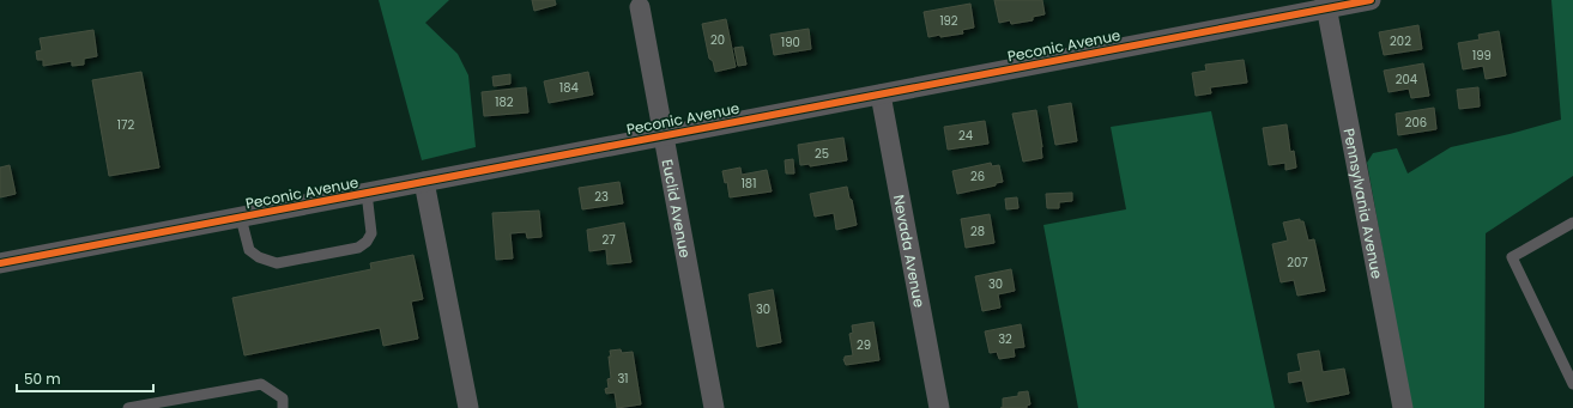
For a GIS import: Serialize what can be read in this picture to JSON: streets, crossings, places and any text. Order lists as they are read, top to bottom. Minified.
{"streets":{"street":["Peconic Avenue","Pennsylvania Avenue","Euclid Avenue","Nevada Avenue"]},"crossings":[["Peconic Avenue","Pennsylvania Avenue"],["Peconic Avenue","Euclid Avenue"],["Peconic Avenue","Nevada Avenue"]],"house_numbers":["192","20","202","190","199","204","184","182","206","172","24","25","26","181","23","28","27","207","30","30","32","29","31"],"scale_bar":"50 m"}
